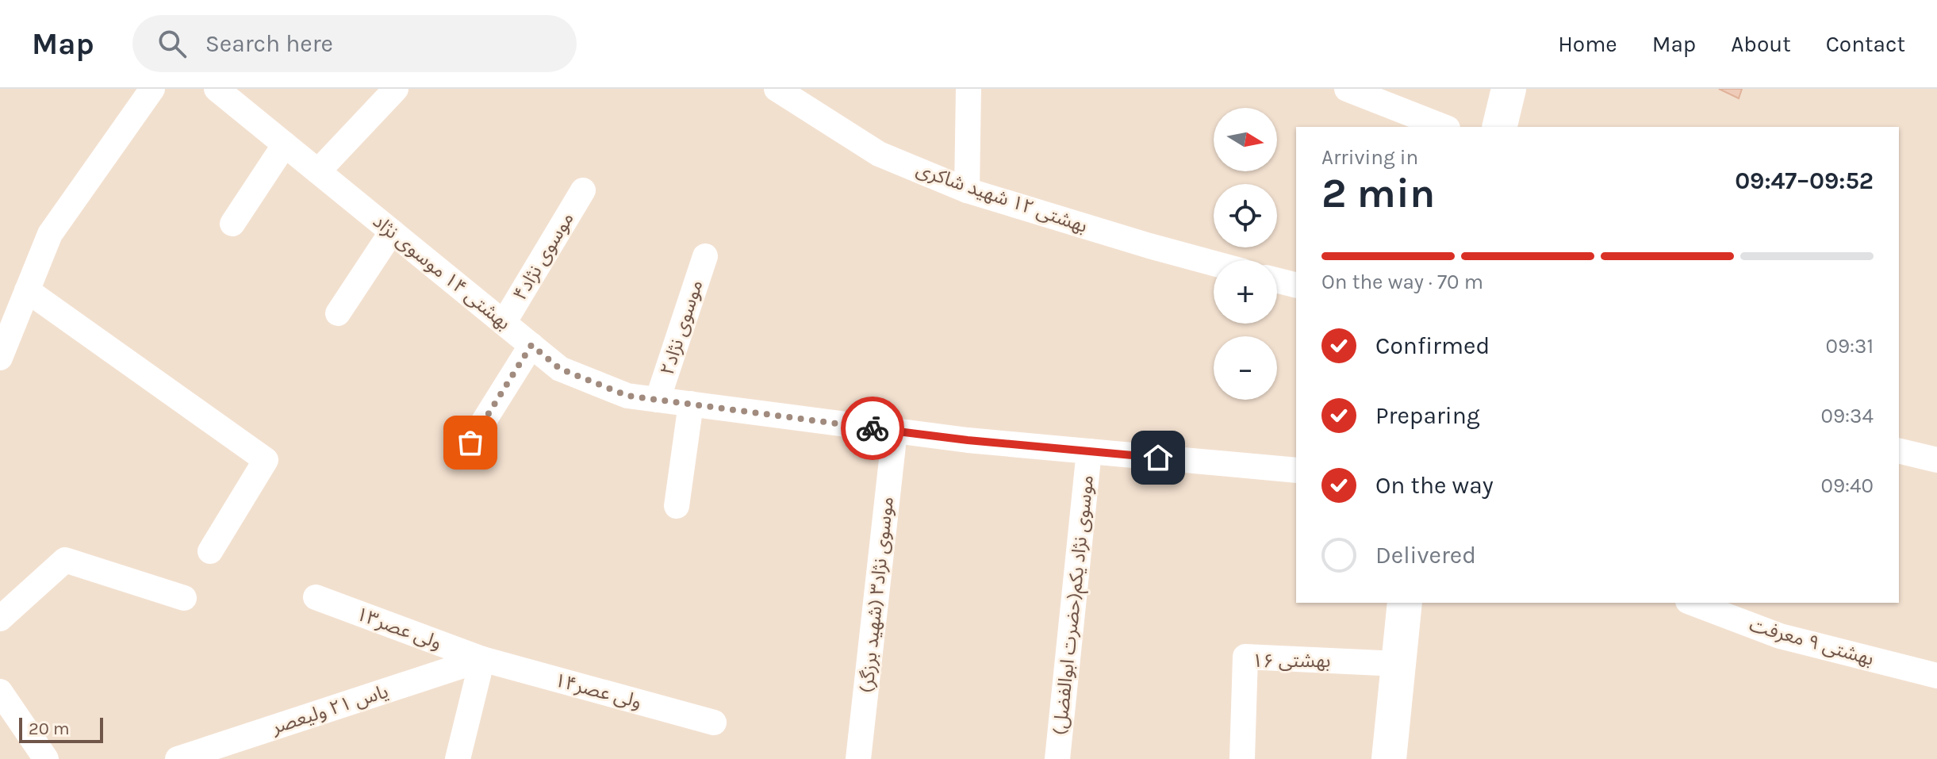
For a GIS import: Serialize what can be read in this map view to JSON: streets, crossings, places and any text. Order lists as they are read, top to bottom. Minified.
{"streets":{"street":["بهشتی ۱۲ شهید شاکری","موسوی نژاد۴","بهشتی ۱۴ موسوی نژاد","موسوی نژاد۲","موسوی نژاد۳ (شهید برزگر)","موسوی نژاد یکم(حضرت ابوالفضل)","ولی عصر۱۳","بهشتی ۹ معرفت","بهشتی ۱۶","ولی عصر۱۴","یاس ۲۱ ولیعصر"]},"crossings":[["موسوی نژاد۴","بهشتی ۱۴ موسوی نژاد"],["بهشتی ۱۴ موسوی نژاد","موسوی نژاد۲"],["بهشتی ۱۴ موسوی نژاد","موسوی نژاد۳ (شهید برزگر)"],["بهشتی ۱۴ موسوی نژاد","موسوی نژاد یکم(حضرت ابوالفضل)"],["ولی عصر۱۳","ولی عصر۱۴"],["ولی عصر۱۳","یاس ۲۱ ولیعصر"],["ولی عصر۱۴","یاس ۲۱ ولیعصر"]],"scale_bar":"20 m","north":"right","page":{"header":"Map","search":"Search here","nav":["Home","Map","About","Contact"],"map_buttons":["+","−"],"heading":["2 min","Arriving in","09:47–09:52"],"bar":"On the way · 70 m","list":[["Confirmed","09:31"],["Preparing","09:34"],["On the way","09:40"],"Delivered"],"scale":"20 m"}}
